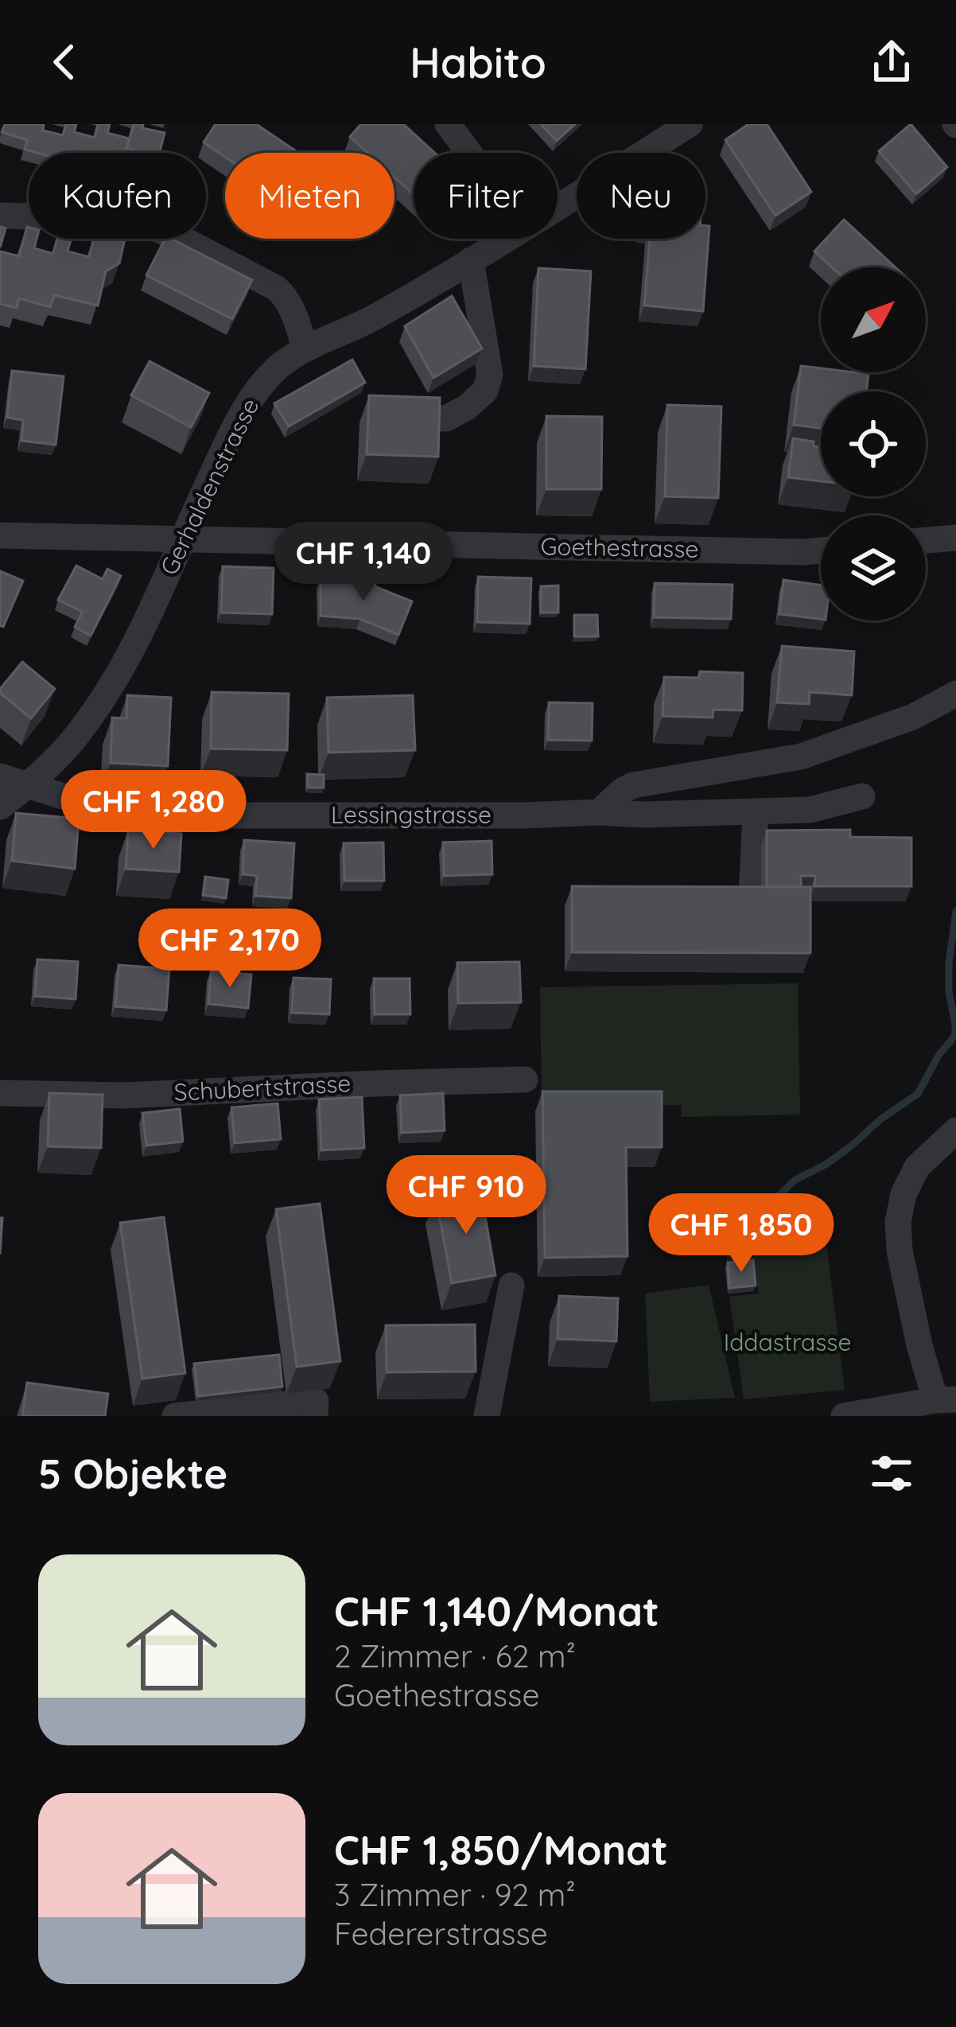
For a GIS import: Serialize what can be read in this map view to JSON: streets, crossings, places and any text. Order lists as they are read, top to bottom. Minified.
{"streets":{"street":["Gerhaldenstrasse","Goethestrasse","Lessingstrasse","Schubertstrasse"]},"crossings":[["Gerhaldenstrasse","Goethestrasse"],["Gerhaldenstrasse","Lessingstrasse"]],"parks":["Iddastrasse"],"north":"top right","page":{"header":"Habito","chip":["Kaufen","Mieten","Filter","Neu"],"price":["CHF 1,140","CHF 1,280","CHF 2,170","CHF 910","CHF 1,850"],"heading":"5 Objekte","list":[{"name":"CHF 1,140/Monat","note":"2 Zimmer · 62 m² · Goethestrasse"},{"name":"CHF 1,850/Monat","note":"3 Zimmer · 92 m² · Federerstrasse"}]}}
